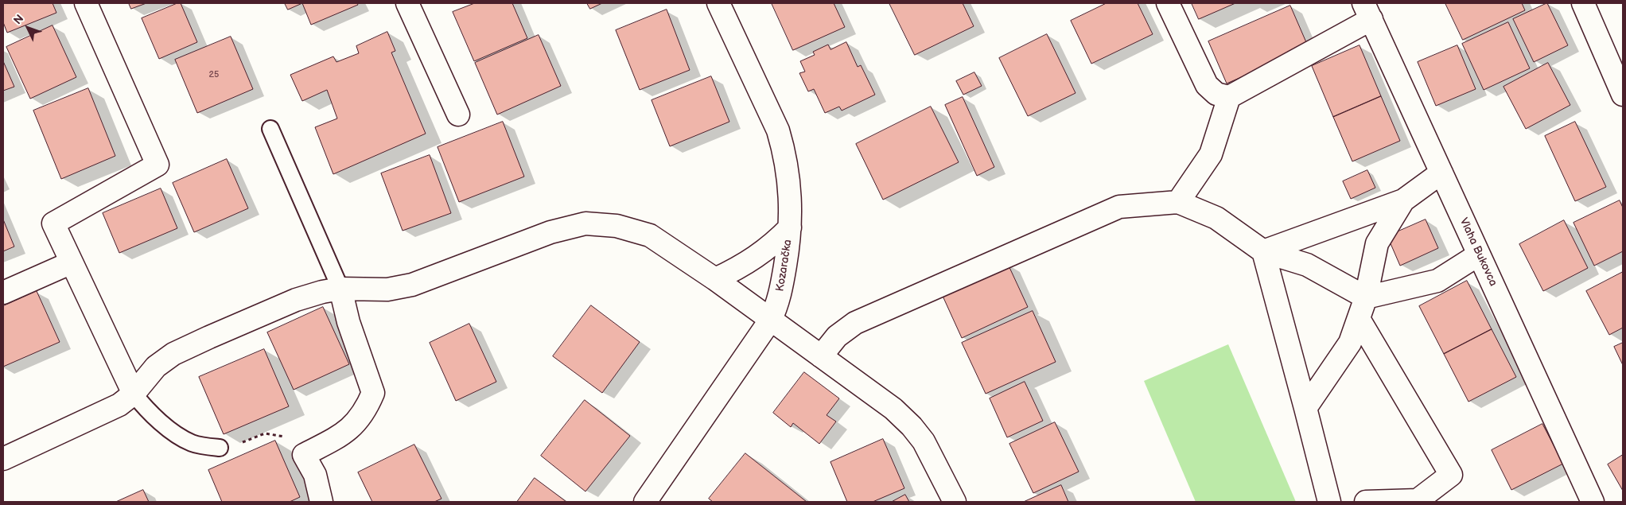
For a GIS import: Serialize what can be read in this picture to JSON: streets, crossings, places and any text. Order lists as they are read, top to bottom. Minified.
{"streets":{"street":["Vlaha Bukovca","Kozaračka"]},"house_numbers":["25"],"north":"top left"}
